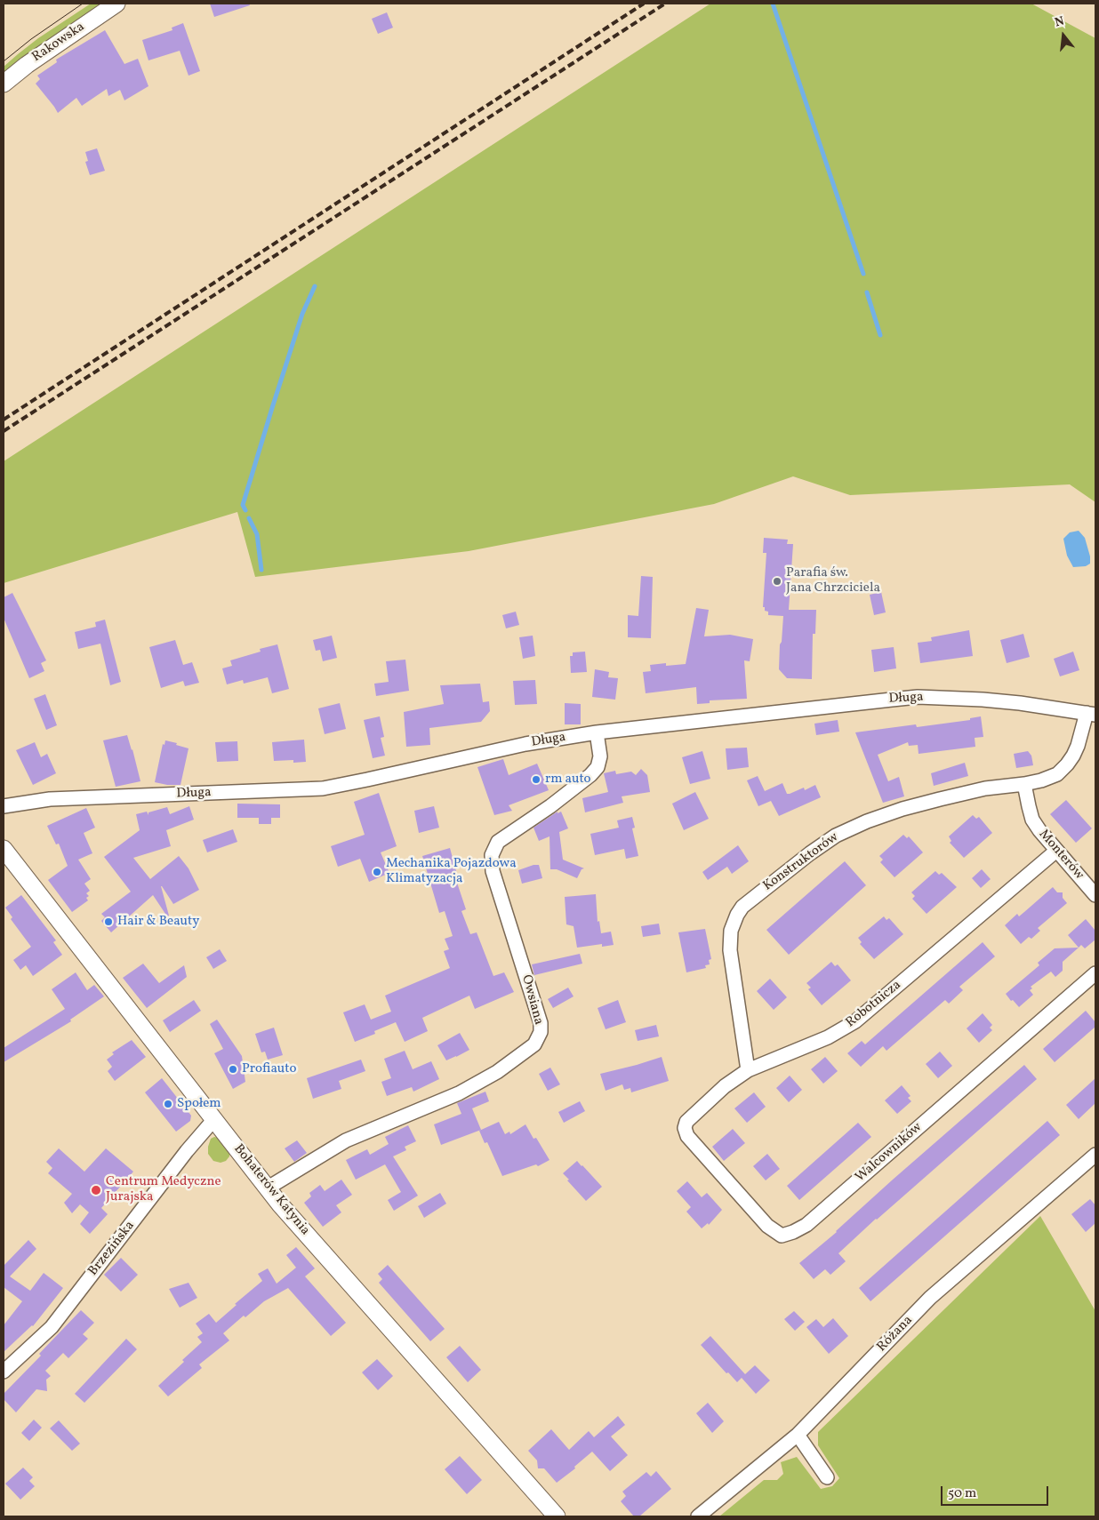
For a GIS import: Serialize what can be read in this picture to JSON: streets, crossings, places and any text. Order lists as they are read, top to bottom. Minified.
{"streets":{"street":["Rakowska","Długa","Monterów","Konstruktorów","Owsiana","Robotnicza","Walcowników","Bohaterów Katynia","Brzezińska","Różana"]},"crossings":[["Długa","Owsiana"],["Monterów","Konstruktorów"],["Monterów","Robotnicza"],["Konstruktorów","Robotnicza"],["Owsiana","Bohaterów Katynia"],["Robotnicza","Walcowników"],["Bohaterów Katynia","Brzezińska"]],"places":["Parafia św. Jana Chrzciciela","rm auto","Mechanika Pojazdowa Klimatyzacja","Hair & Beauty","Profiauto","Społem","Centrum Medyczne Jurajska"],"scale_bar":"50 m","north":"top"}
